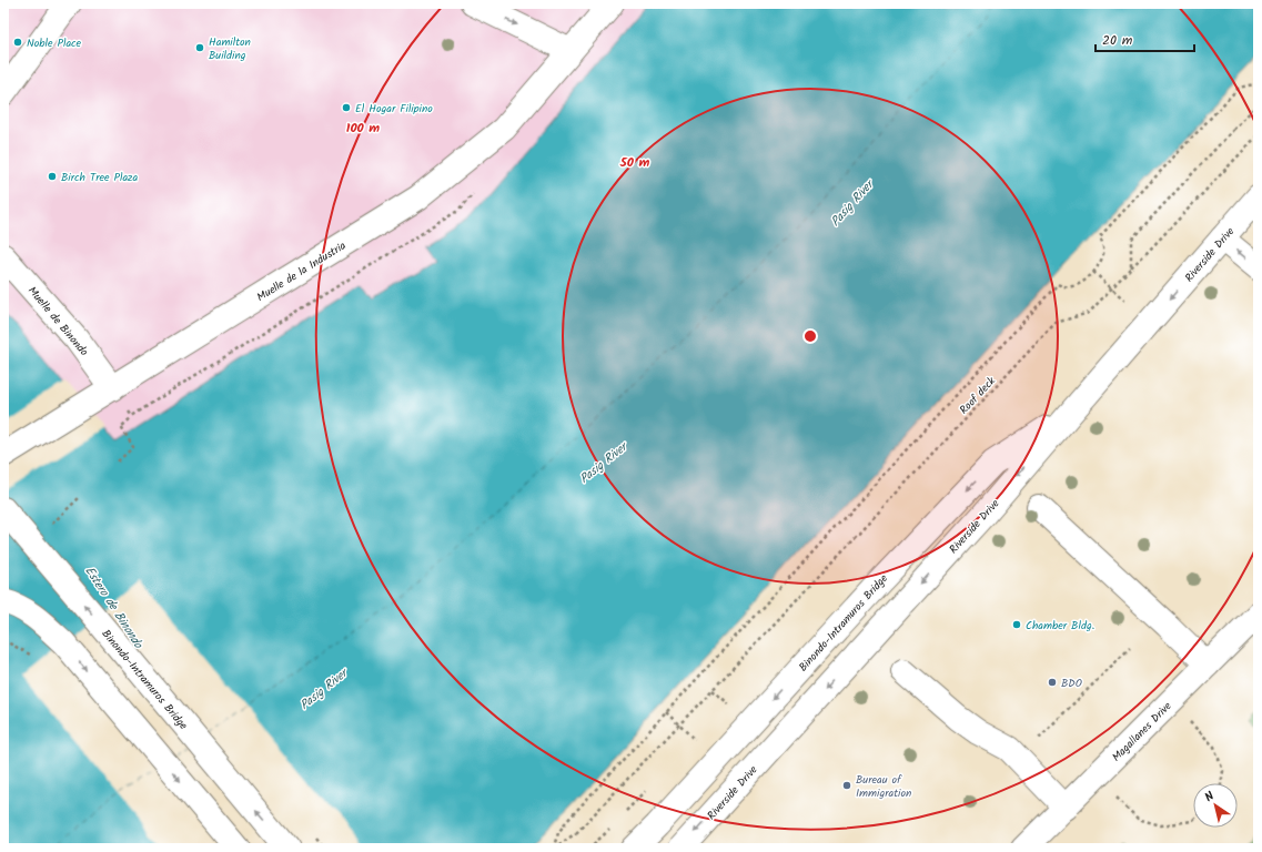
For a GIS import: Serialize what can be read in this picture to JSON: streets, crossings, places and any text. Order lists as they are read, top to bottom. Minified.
{"streets":{"street":["Riverside Drive","Muelle de la Industria","Muelle de Binondo","Binondo-Intramuros Bridge","Magallanes Drive"],"path":["Roof deck"]},"crossings":[["Riverside Drive","Binondo-Intramuros Bridge"],["Muelle de la Industria","Muelle de Binondo"]],"one_way":["Riverside Drive"],"water":["Pasig River","Estero de Binondo"],"places":["Noble Place","Hamilton Building","El Hogar Filipino","Birch Tree Plaza","Chamber Bldg.","BDO","Bureau of Immigration"],"scale_bar":"20 m","north":"top left","rings":["100 m","50 m"]}
